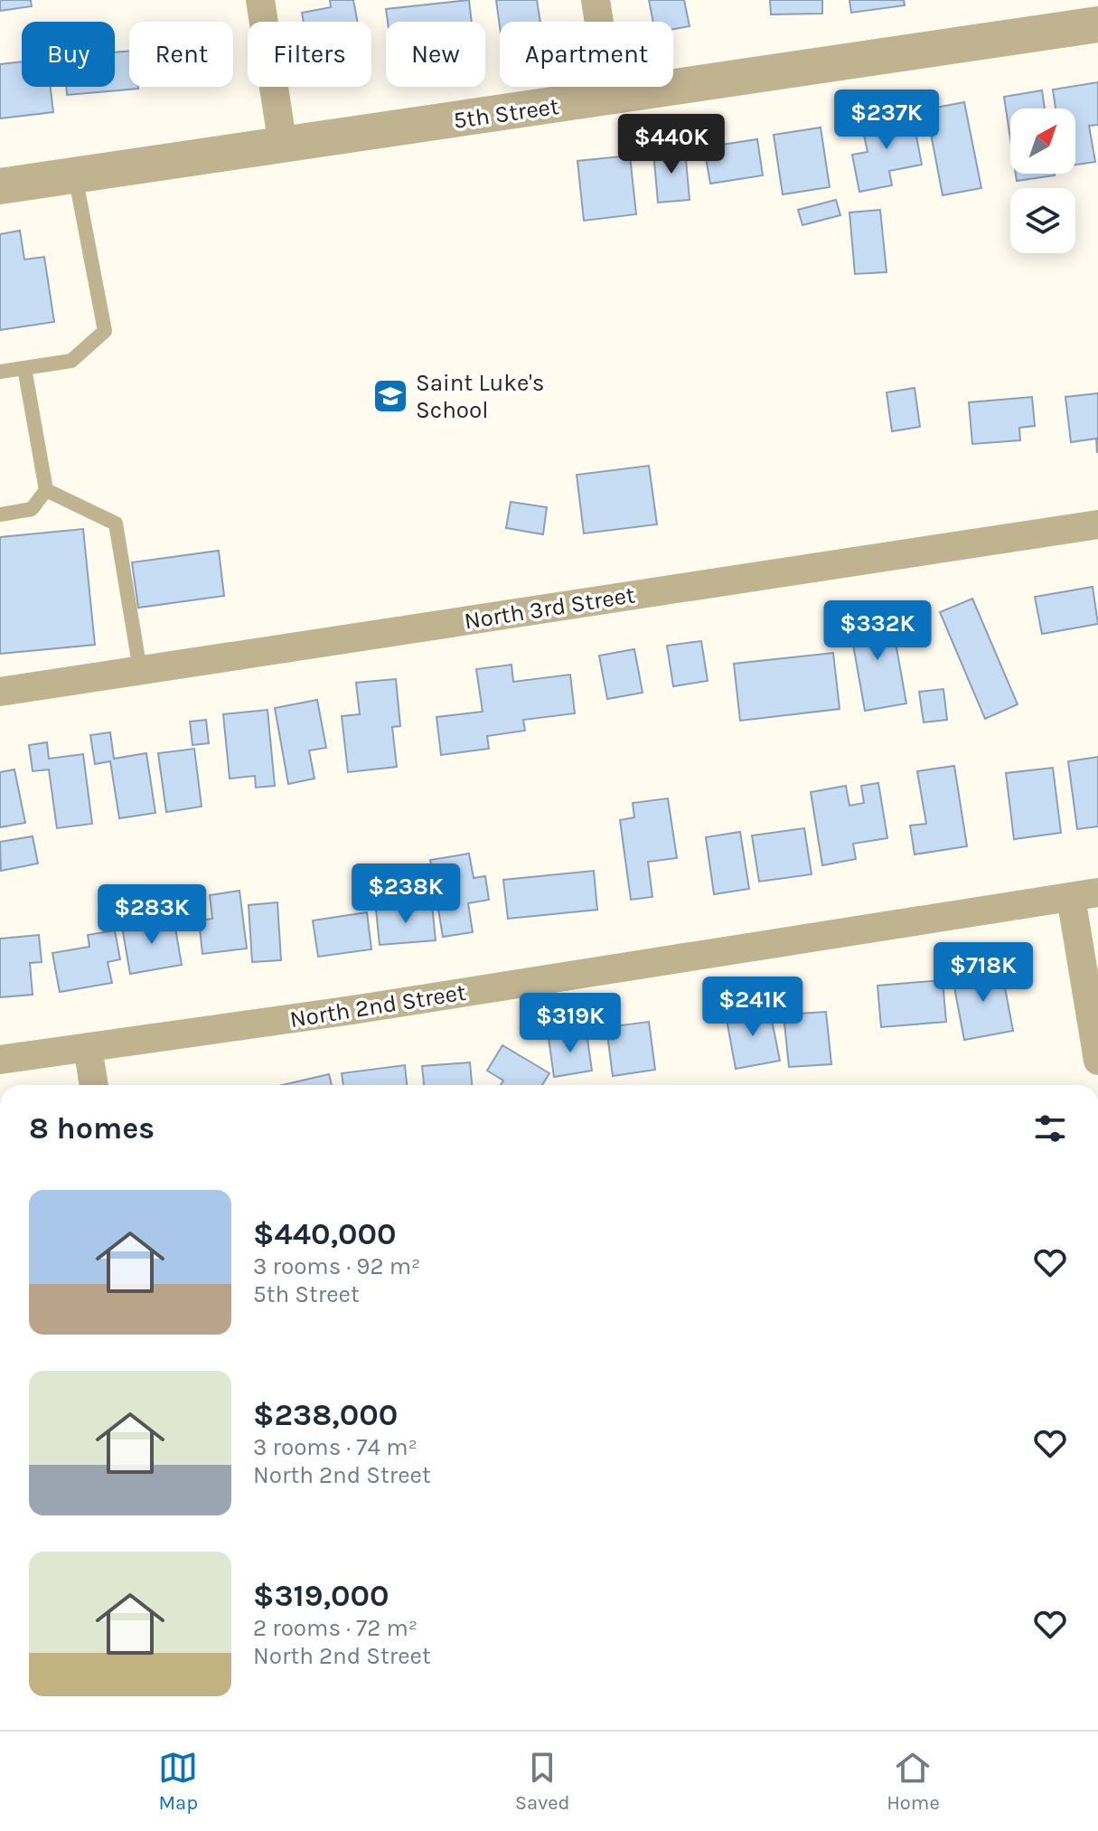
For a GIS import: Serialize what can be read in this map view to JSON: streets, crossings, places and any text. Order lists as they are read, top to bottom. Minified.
{"streets":{"street":["5th Street","North 3rd Street","North 2nd Street"]},"places":{"school or university":["Saint Luke's School"]},"north":"top right","page":{"chip":["Buy","Rent","Filters","New","Apartment"],"price":["$237K","$440K","$332K","$238K","$283K","$718K","$241K","$319K"],"heading":"8 homes","list":[{"name":"$440,000","note":"3 rooms · 92 m² · 5th Street"},{"name":"$238,000","note":"3 rooms · 74 m² · North 2nd Street"},{"name":"$319,000","note":"2 rooms · 72 m² · North 2nd Street"}],"tabs":["Map","Saved","Home"]}}
